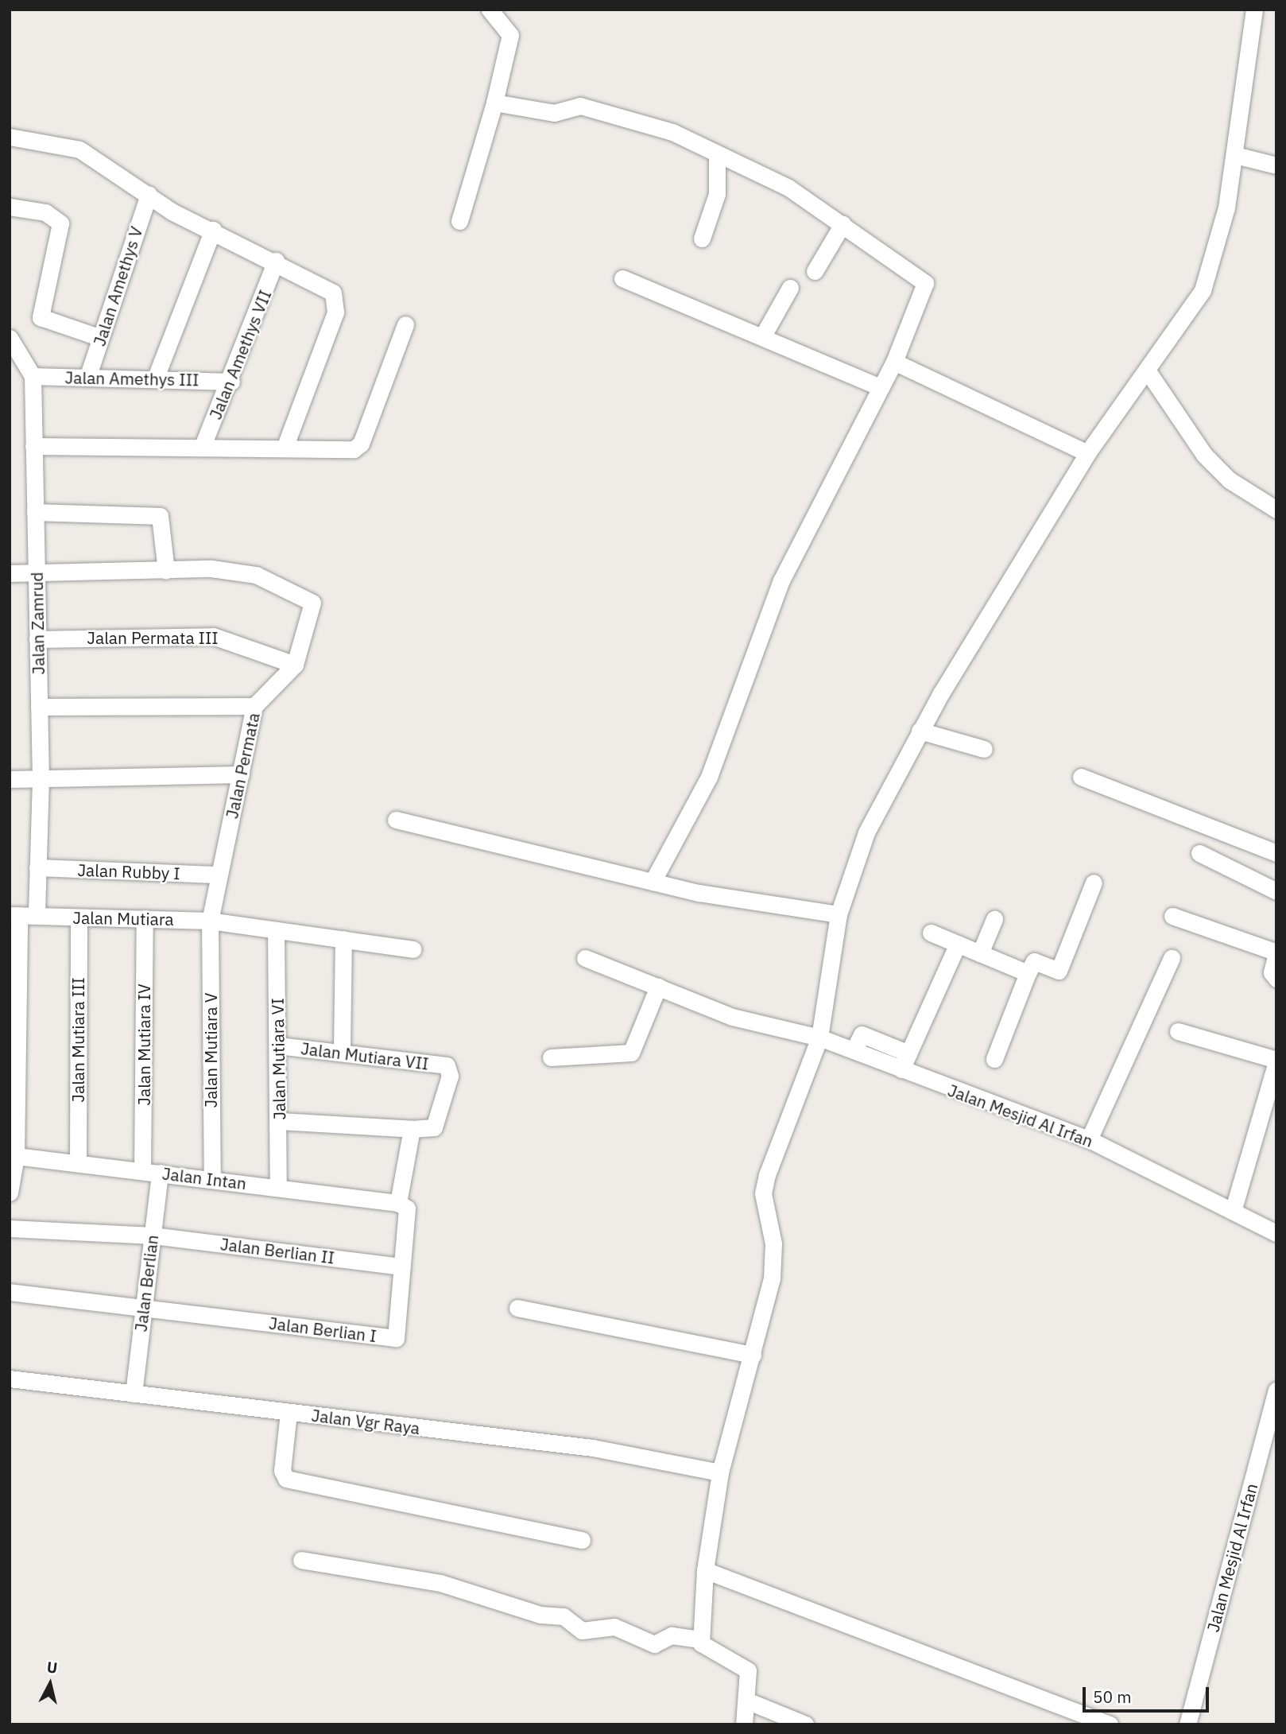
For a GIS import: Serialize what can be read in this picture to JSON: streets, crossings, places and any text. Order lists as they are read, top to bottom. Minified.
{"streets":{"street":["Jalan Amethys V","Jalan Amethys VII","Jalan Amethys III","Jalan Zamrud","Jalan Permata III","Jalan Permata","Jalan Rubby I","Jalan Mutiara","Jalan Mutiara III","Jalan Mutiara IV","Jalan Mutiara V","Jalan Mutiara VII","Jalan Mutiara VI","Jalan Mesjid Al Irfan","Jalan Intan","Jalan Berlian II","Jalan Berlian","Jalan Berlian I","Jalan Vgr Raya"]},"crossings":[["Jalan Amethys V","Jalan Amethys III"],["Jalan Amethys VII","Jalan Amethys III"],["Jalan Amethys III","Jalan Zamrud"],["Jalan Zamrud","Jalan Permata III"],["Jalan Zamrud","Jalan Permata"],["Jalan Zamrud","Jalan Rubby I"],["Jalan Zamrud","Jalan Mutiara"],["Jalan Zamrud","Jalan Intan"],["Jalan Permata III","Jalan Permata"],["Jalan Permata","Jalan Rubby I"],["Jalan Permata","Jalan Mutiara"],["Jalan Permata","Jalan Mutiara V"],["Jalan Mutiara","Jalan Mutiara III"],["Jalan Mutiara","Jalan Mutiara IV"],["Jalan Mutiara","Jalan Mutiara V"],["Jalan Mutiara","Jalan Mutiara VI"],["Jalan Mutiara III","Jalan Intan"],["Jalan Mutiara IV","Jalan Intan"],["Jalan Mutiara V","Jalan Intan"],["Jalan Mutiara VII","Jalan Mutiara VI"],["Jalan Mutiara VI","Jalan Intan"],["Jalan Intan","Jalan Berlian"],["Jalan Intan","Jalan Berlian I"],["Jalan Berlian II","Jalan Berlian"],["Jalan Berlian II","Jalan Berlian I"],["Jalan Berlian","Jalan Berlian I"],["Jalan Berlian","Jalan Vgr Raya"]],"scale_bar":"50 m","north":"top"}
